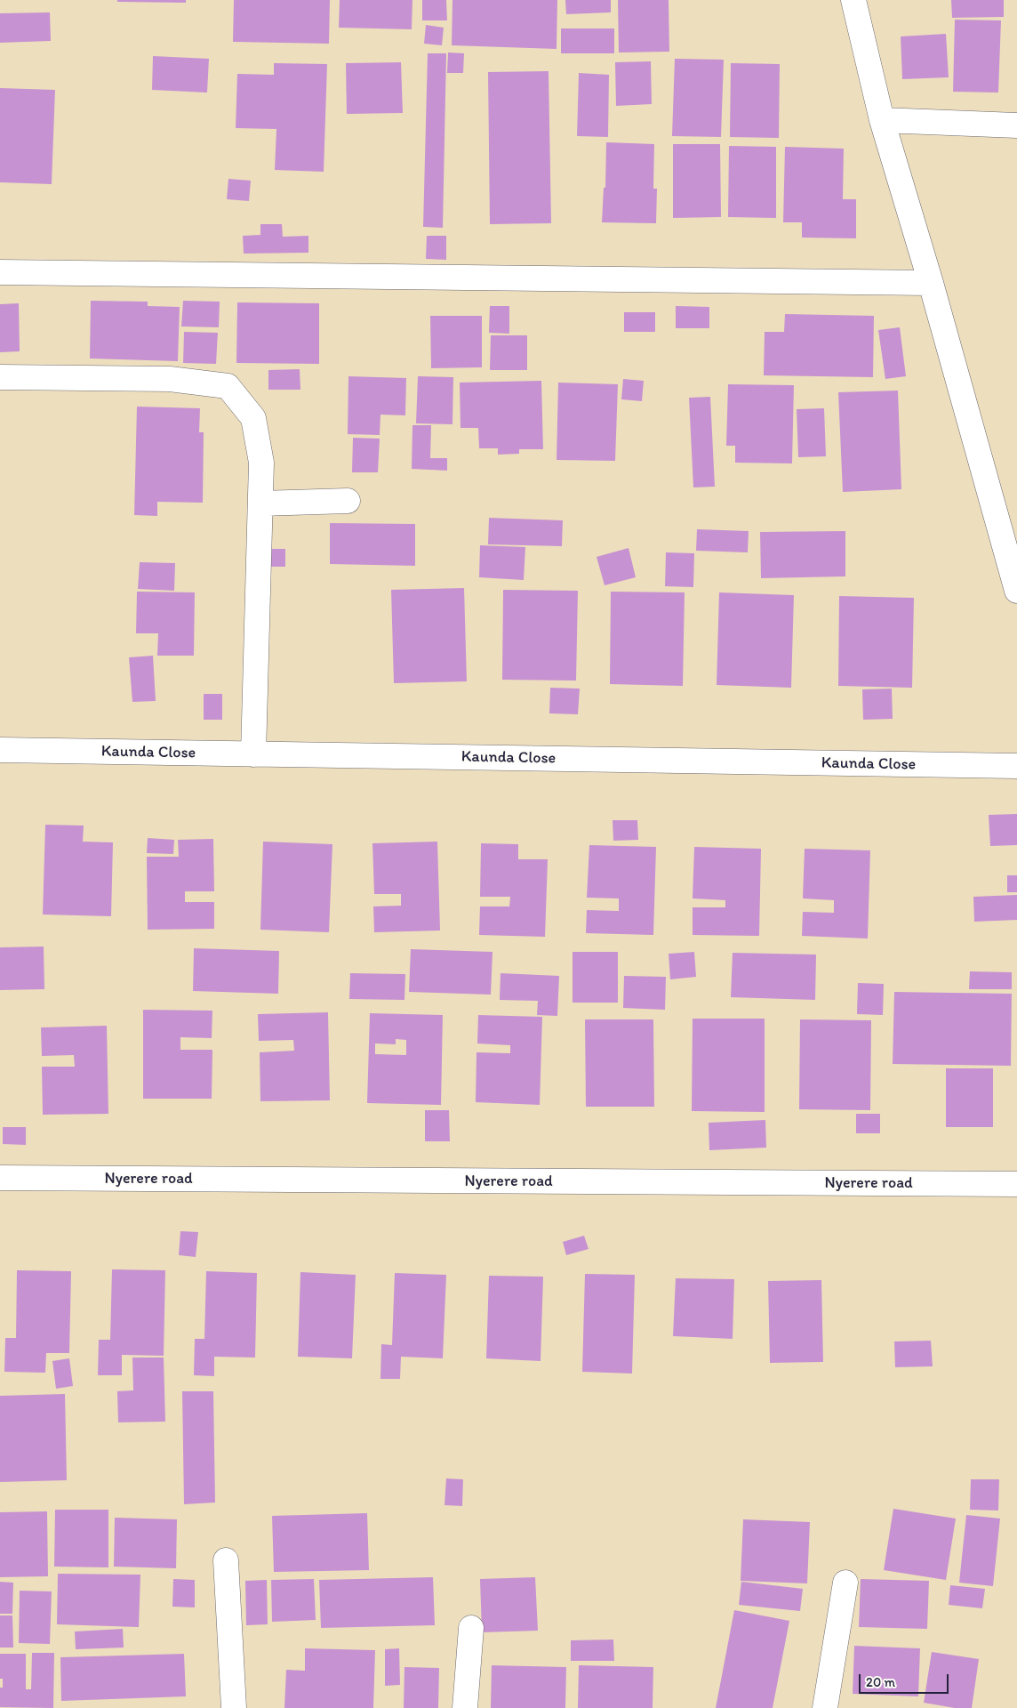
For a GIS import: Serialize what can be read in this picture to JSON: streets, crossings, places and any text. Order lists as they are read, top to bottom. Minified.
{"streets":{"street":["Kaunda Close","Nyerere road"]},"scale_bar":"20 m"}
